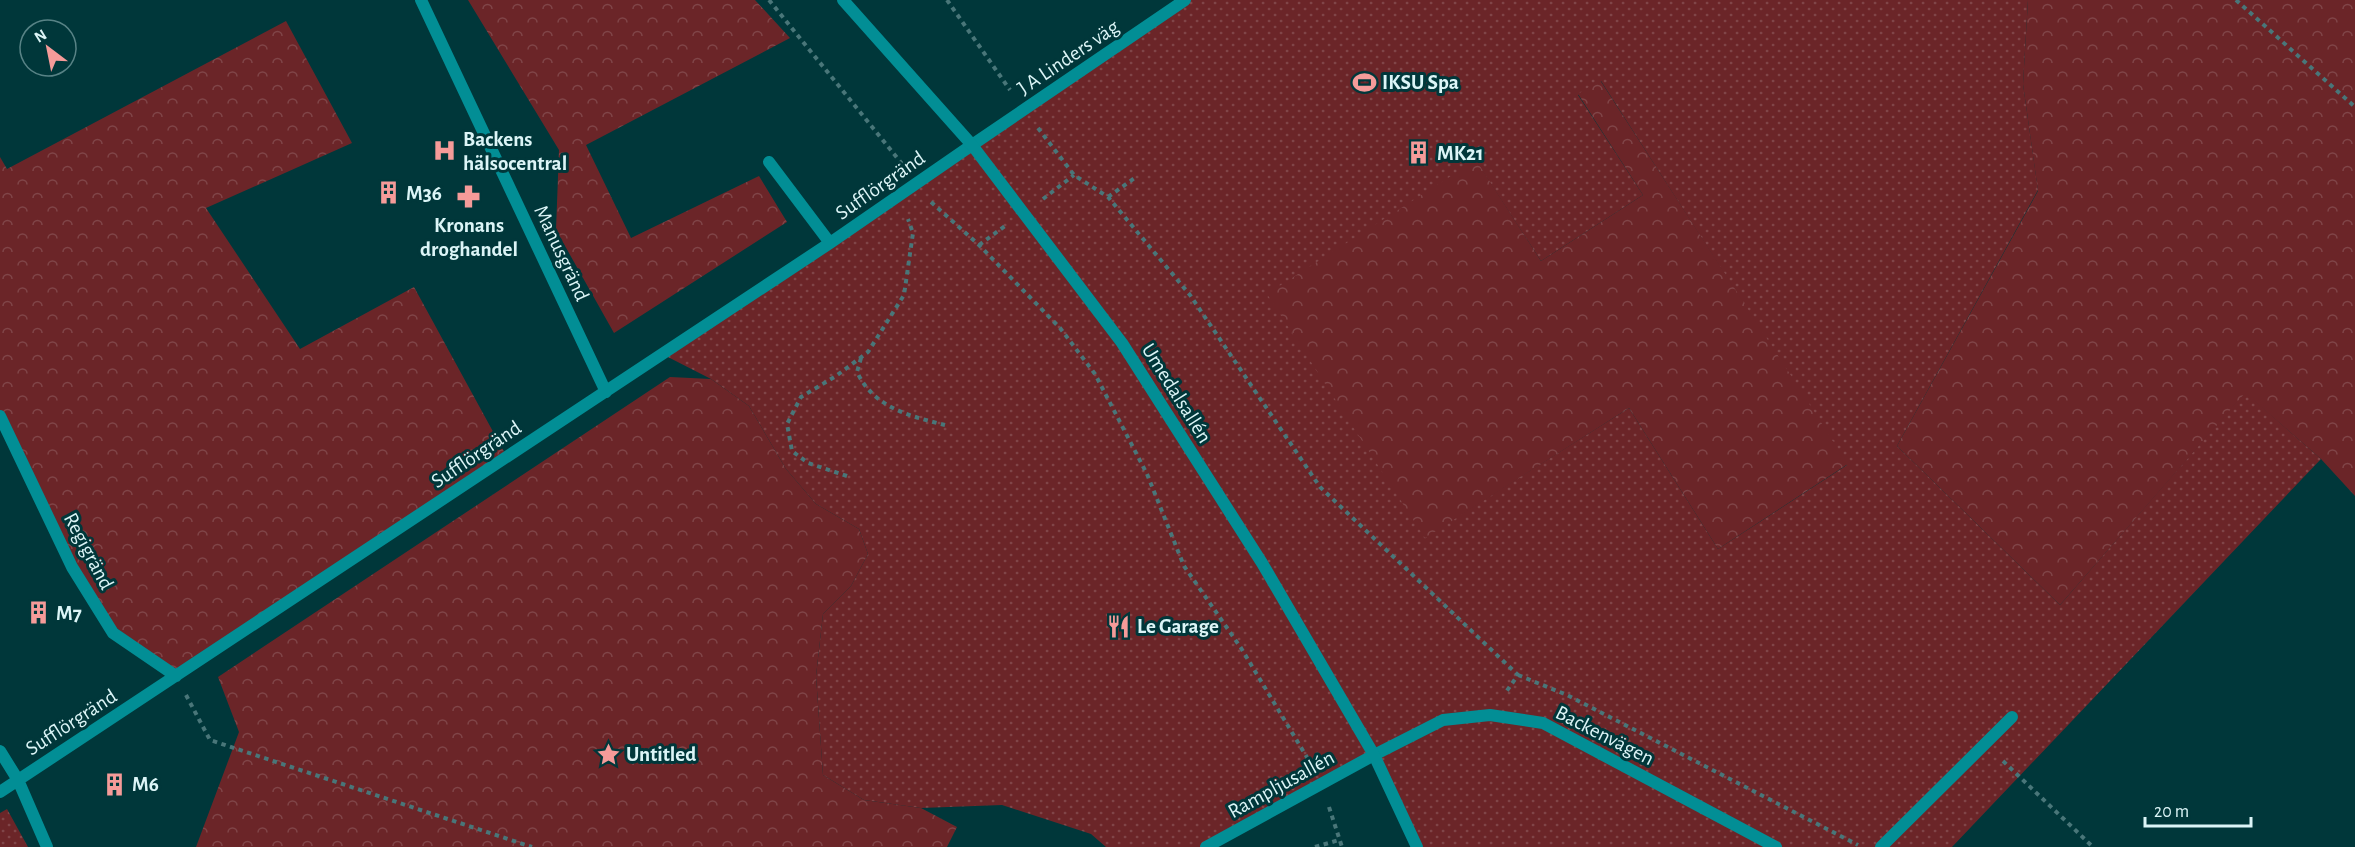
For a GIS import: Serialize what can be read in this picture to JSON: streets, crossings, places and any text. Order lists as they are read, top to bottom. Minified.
{"streets":{"street":["J A Linders väg","Sufflörgränd","Manusgränd","Umedalsallén","Regigränd","Backenvägen","Rampljusallén"]},"crossings":[["J A Linders väg","Sufflörgränd"],["J A Linders väg","Umedalsallén"],["Sufflörgränd","Manusgränd"],["Sufflörgränd","Umedalsallén"],["Sufflörgränd","Regigränd"],["Umedalsallén","Backenvägen"],["Umedalsallén","Rampljusallén"],["Backenvägen","Rampljusallén"]],"places":{"sports":["IKSU Spa"],"hospital":["Backens hälsocentral"],"building":["MK21","M36","M7","M6"],"pharmacy":["Kronans droghandel"],"restaurant":["Le Garage"],"place":["Untitled"]},"scale_bar":"20 m","north":"top left"}
